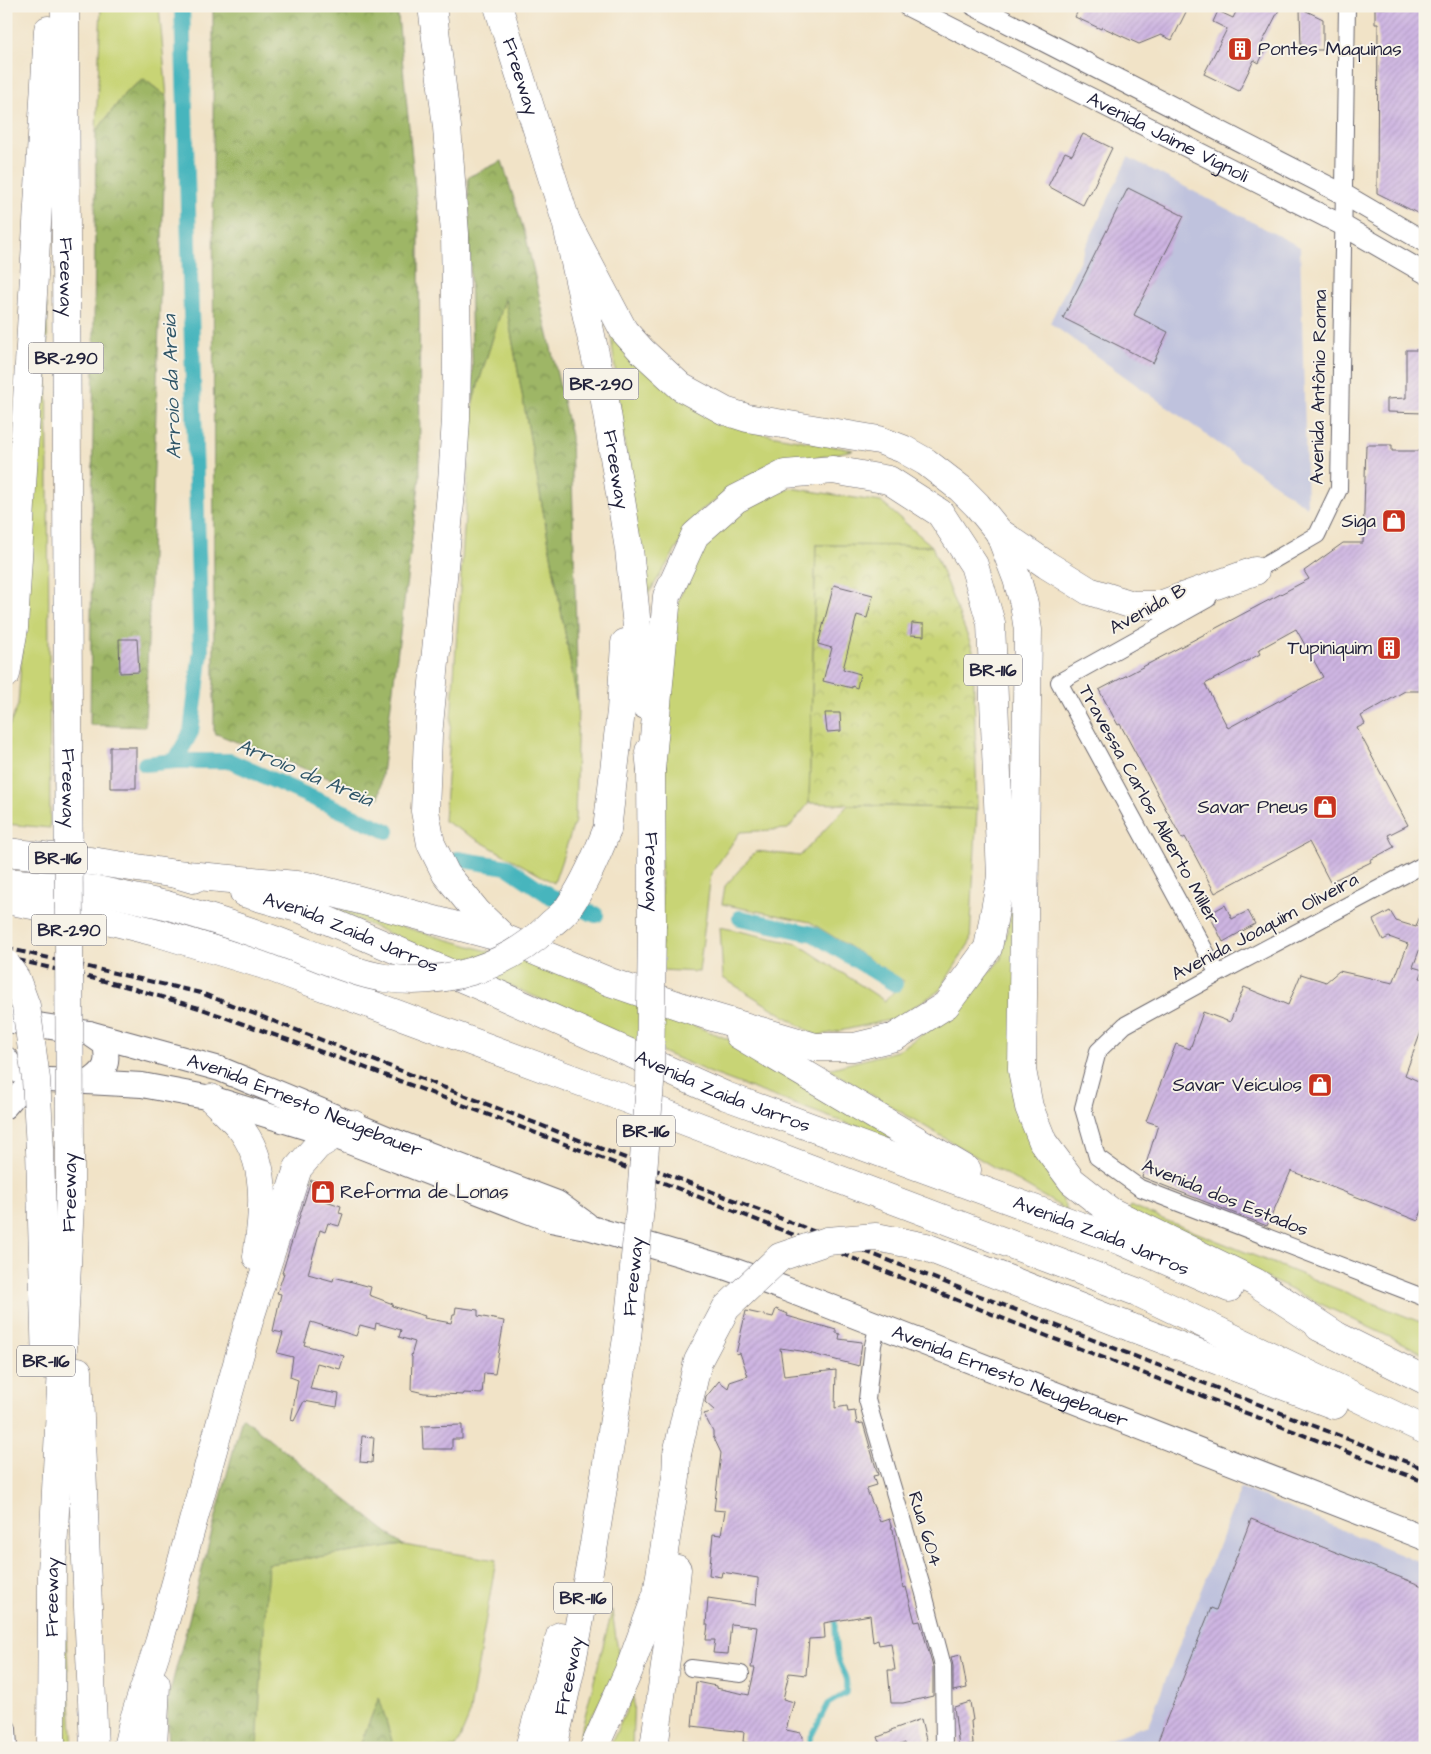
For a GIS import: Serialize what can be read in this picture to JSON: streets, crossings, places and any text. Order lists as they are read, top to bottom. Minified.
{"streets":{"highway":["Freeway","BR-290","BR-116","Avenida Zaida Jarros"],"main road":["Avenida Ernesto Neugebauer"],"street":["Avenida Jaime Vignoli","Avenida Antônio Ronna","Avenida B","Travessa Carlos Alberto Miller","Avenida Joaquim Oliveira","Avenida dos Estados","Rua 604"]},"crossings":[["Freeway","BR-116"],["Avenida Jaime Vignoli","Avenida Antônio Ronna"],["Avenida Antônio Ronna","Avenida B"],["Avenida B","Travessa Carlos Alberto Miller"],["BR-116","Avenida Zaida Jarros"],["Travessa Carlos Alberto Miller","Avenida Joaquim Oliveira"],["Avenida Joaquim Oliveira","Avenida dos Estados"],["Avenida Ernesto Neugebauer","Rua 604"]],"water":["Arroio da Areia"],"places":{"building":["Pontes Maquinas","Tupiniquim"],"shop":["Siga","Savar Pneus","Savar Veículos","Reforma de Lonas"]}}
